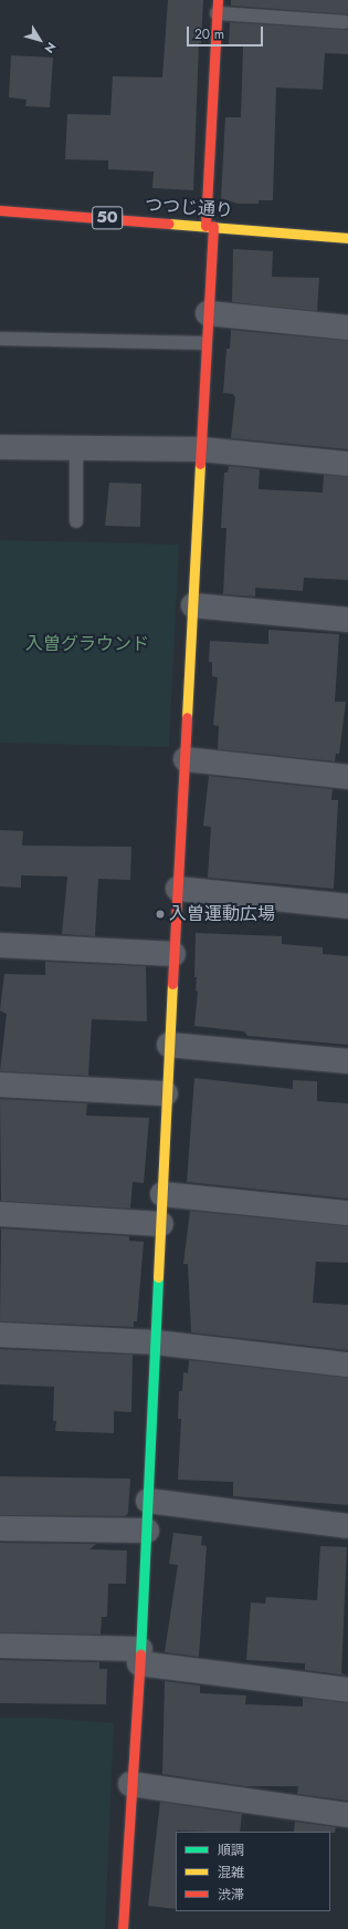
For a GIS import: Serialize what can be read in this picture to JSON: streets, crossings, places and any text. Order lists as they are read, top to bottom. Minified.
{"streets":{"street":["つつじ通り","50"]},"parks":["入曽グラウンド"],"places":["入曽運動広場"],"legend":["順調","混雑","渋滞"],"scale_bar":"20 m","north":"bottom right"}
